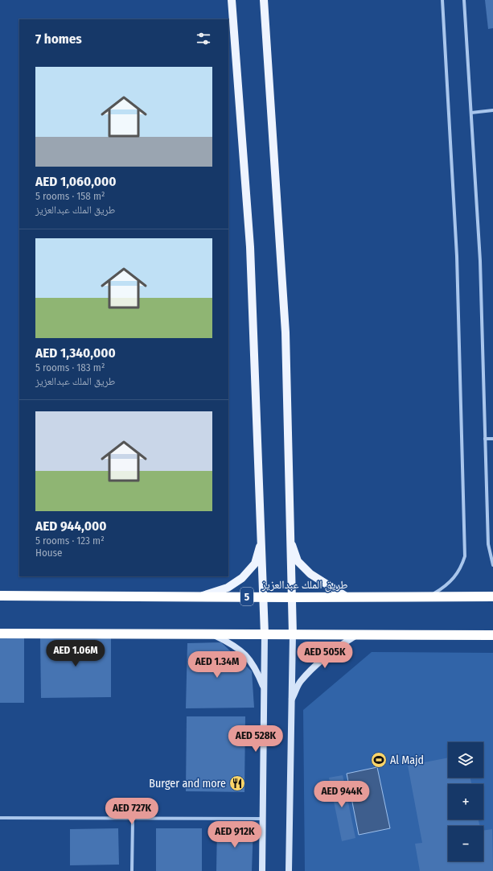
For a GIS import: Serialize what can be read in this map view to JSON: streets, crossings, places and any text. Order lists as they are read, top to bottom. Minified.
{"streets":{"highway":["طريق الملك عبدالعزيز","5"]},"places":{"sports":["Al Majd"],"restaurant":["Burger and more"]},"page":{"heading":"7 homes","list":[{"name":"AED 1,060,000","note":"5 rooms · 158 m² · طريق الملك عبدالعزيز"},{"name":"AED 1,340,000","note":"5 rooms · 183 m² · طريق الملك عبدالعزيز"},{"name":"AED 944,000","note":"5 rooms · 123 m² · House"}],"price":["AED 1.06M","AED 505K","AED 1.34M","AED 528K","AED 944K","AED 727K","AED 912K"],"map_buttons":["+","−"]}}
